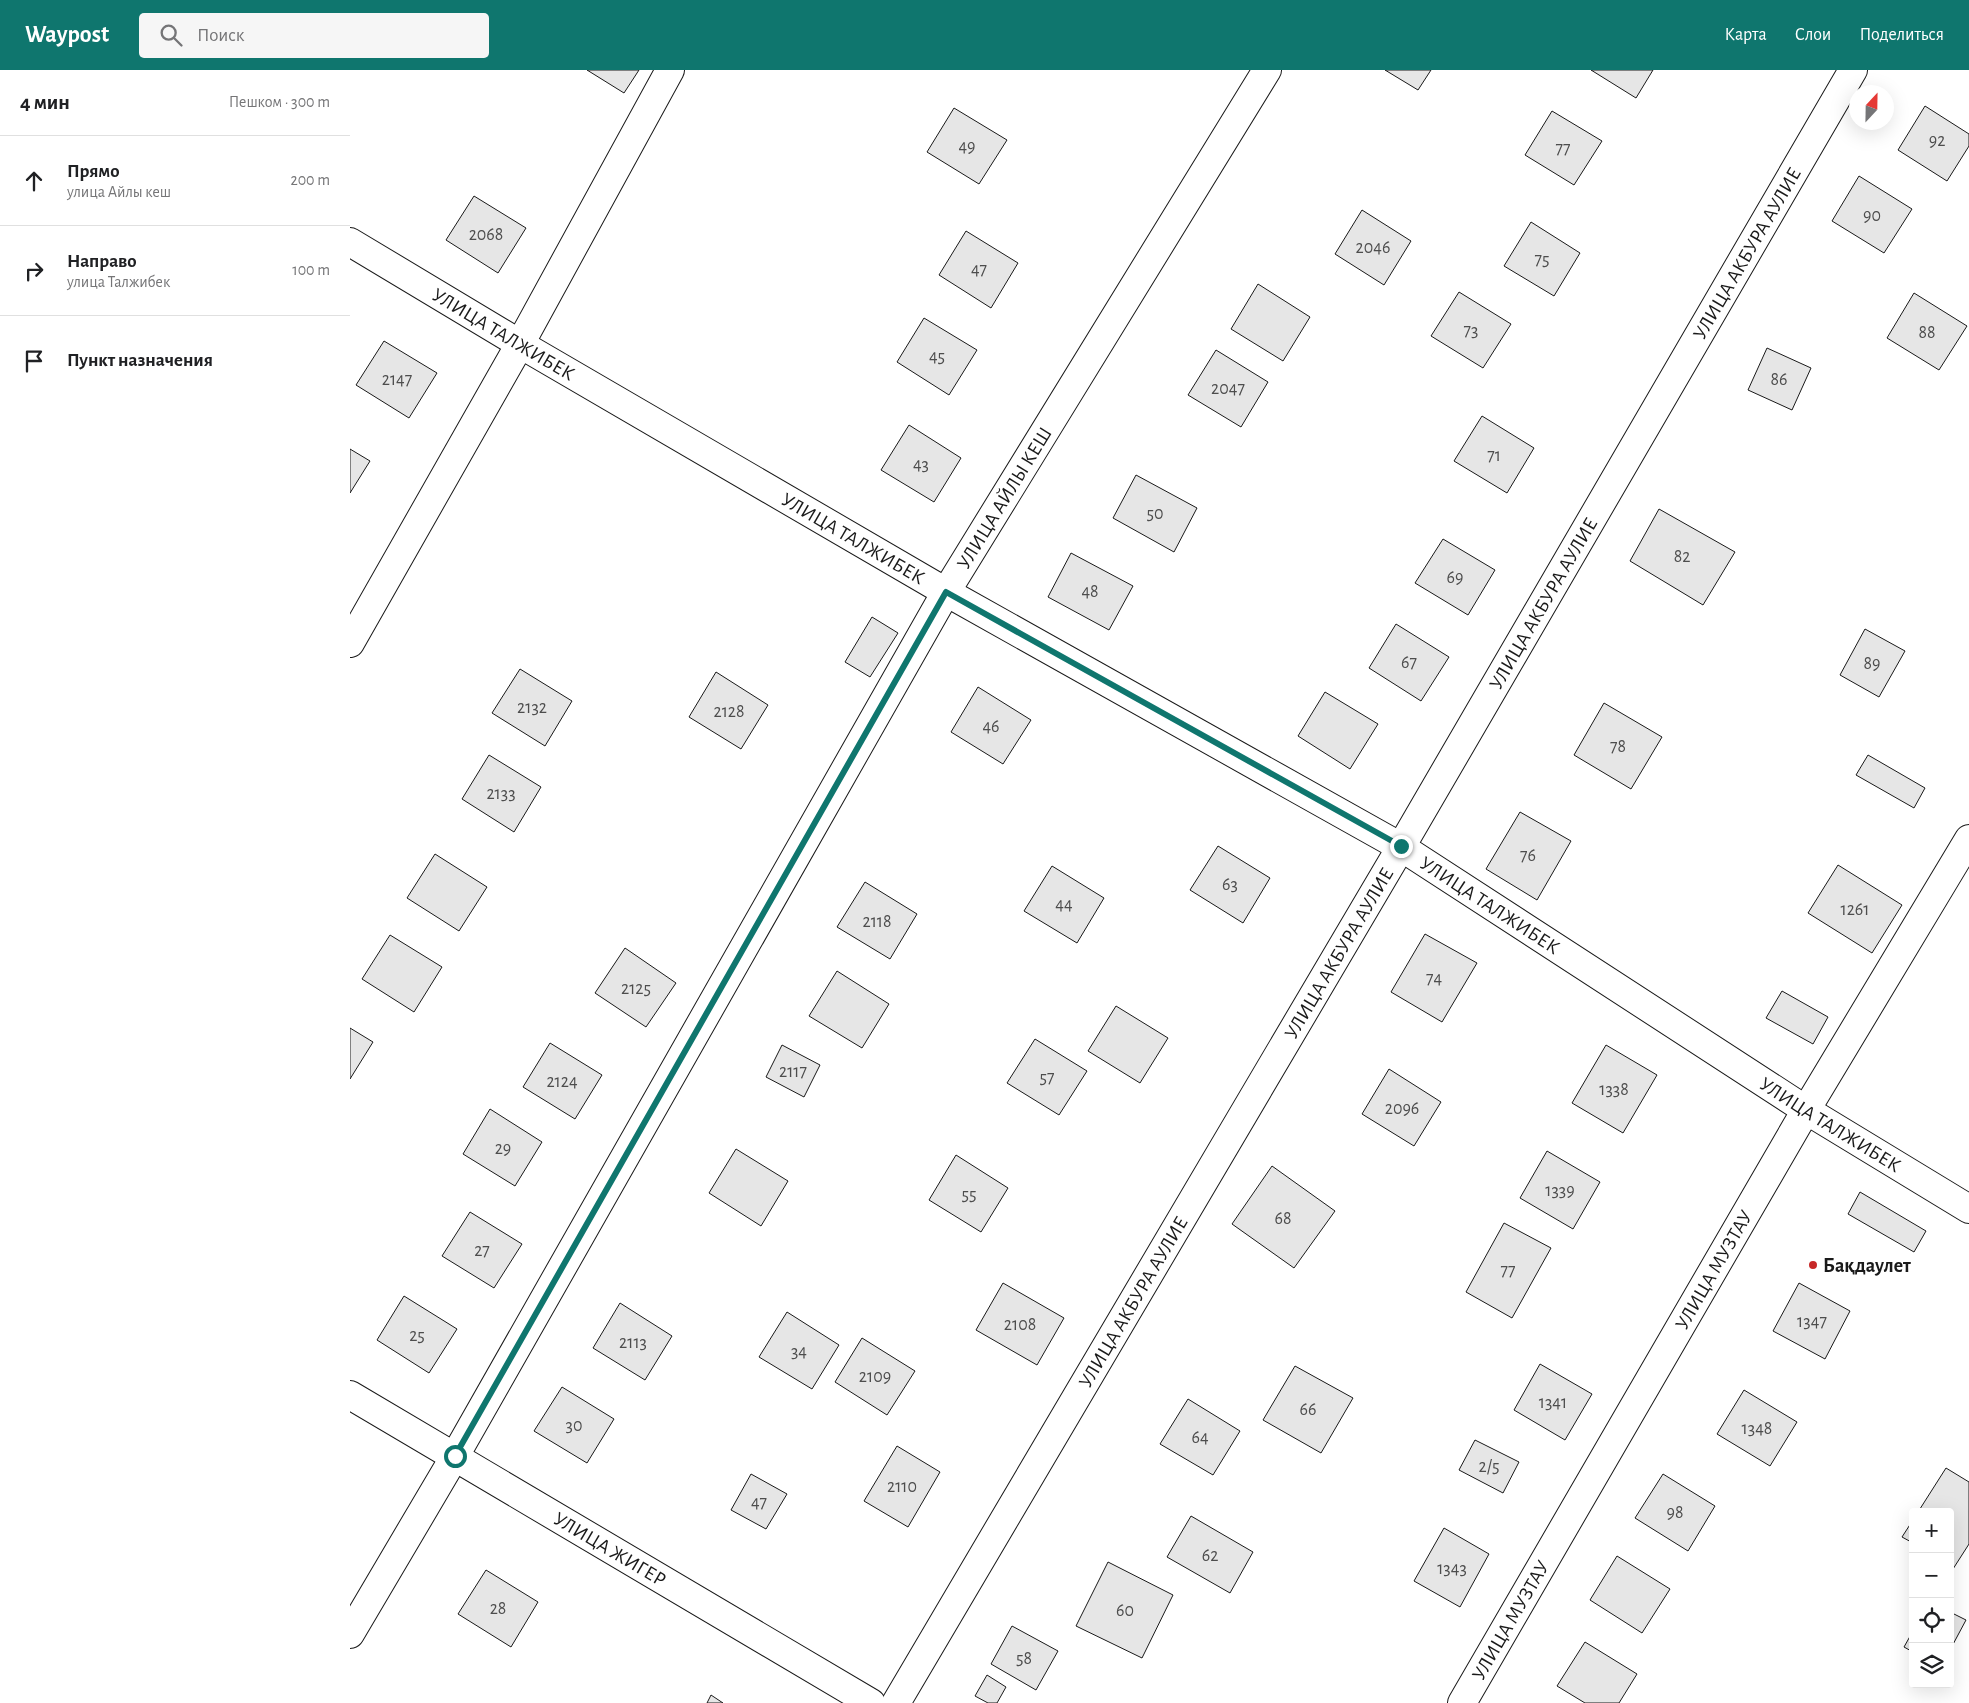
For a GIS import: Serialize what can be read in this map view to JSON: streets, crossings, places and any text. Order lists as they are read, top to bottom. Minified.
{"streets":{"street":["УЛИЦА АКБУРА АУЛИЕ","УЛИЦА ТАЛЖИБЕК","УЛИЦА АЙЛЫ КЕШ","УЛИЦА МУЗТАУ","УЛИЦА ЖИГЕР"]},"crossings":[["УЛИЦА АКБУРА АУЛИЕ","УЛИЦА ТАЛЖИБЕК"],["УЛИЦА ТАЛЖИБЕК","УЛИЦА АЙЛЫ КЕШ"],["УЛИЦА ТАЛЖИБЕК","УЛИЦА МУЗТАУ"],["УЛИЦА АЙЛЫ КЕШ","УЛИЦА ЖИГЕР"]],"places":["Бақдаулет"],"house_numbers":["92","49","77","90","2068","2046","75","47","73","88","45","2147","86","2047","71","43","50","82","69","48","67","89","2132","2128","46","78","2133","76","63","44","1261","2118","74","2125","2117","57","2124","1338","2096","29","1339","55","68","27","77","1347","2108","25","2113","34","2109","1341","66","30","1348","64","2/5","2110","47","98","62","1343","28","60","58"],"north":"top","page":{"header":"Waypost","search":"Поиск","nav":["Карта","Слои","Поделиться"],"heading":["4 мин","Пешком · 300 m"],"list":[["Прямо","улица Айлы кеш","200 m"],["Направо","улица Талжибек","100 m"],"Пункт назначения"],"map_buttons":["+","−"]}}
